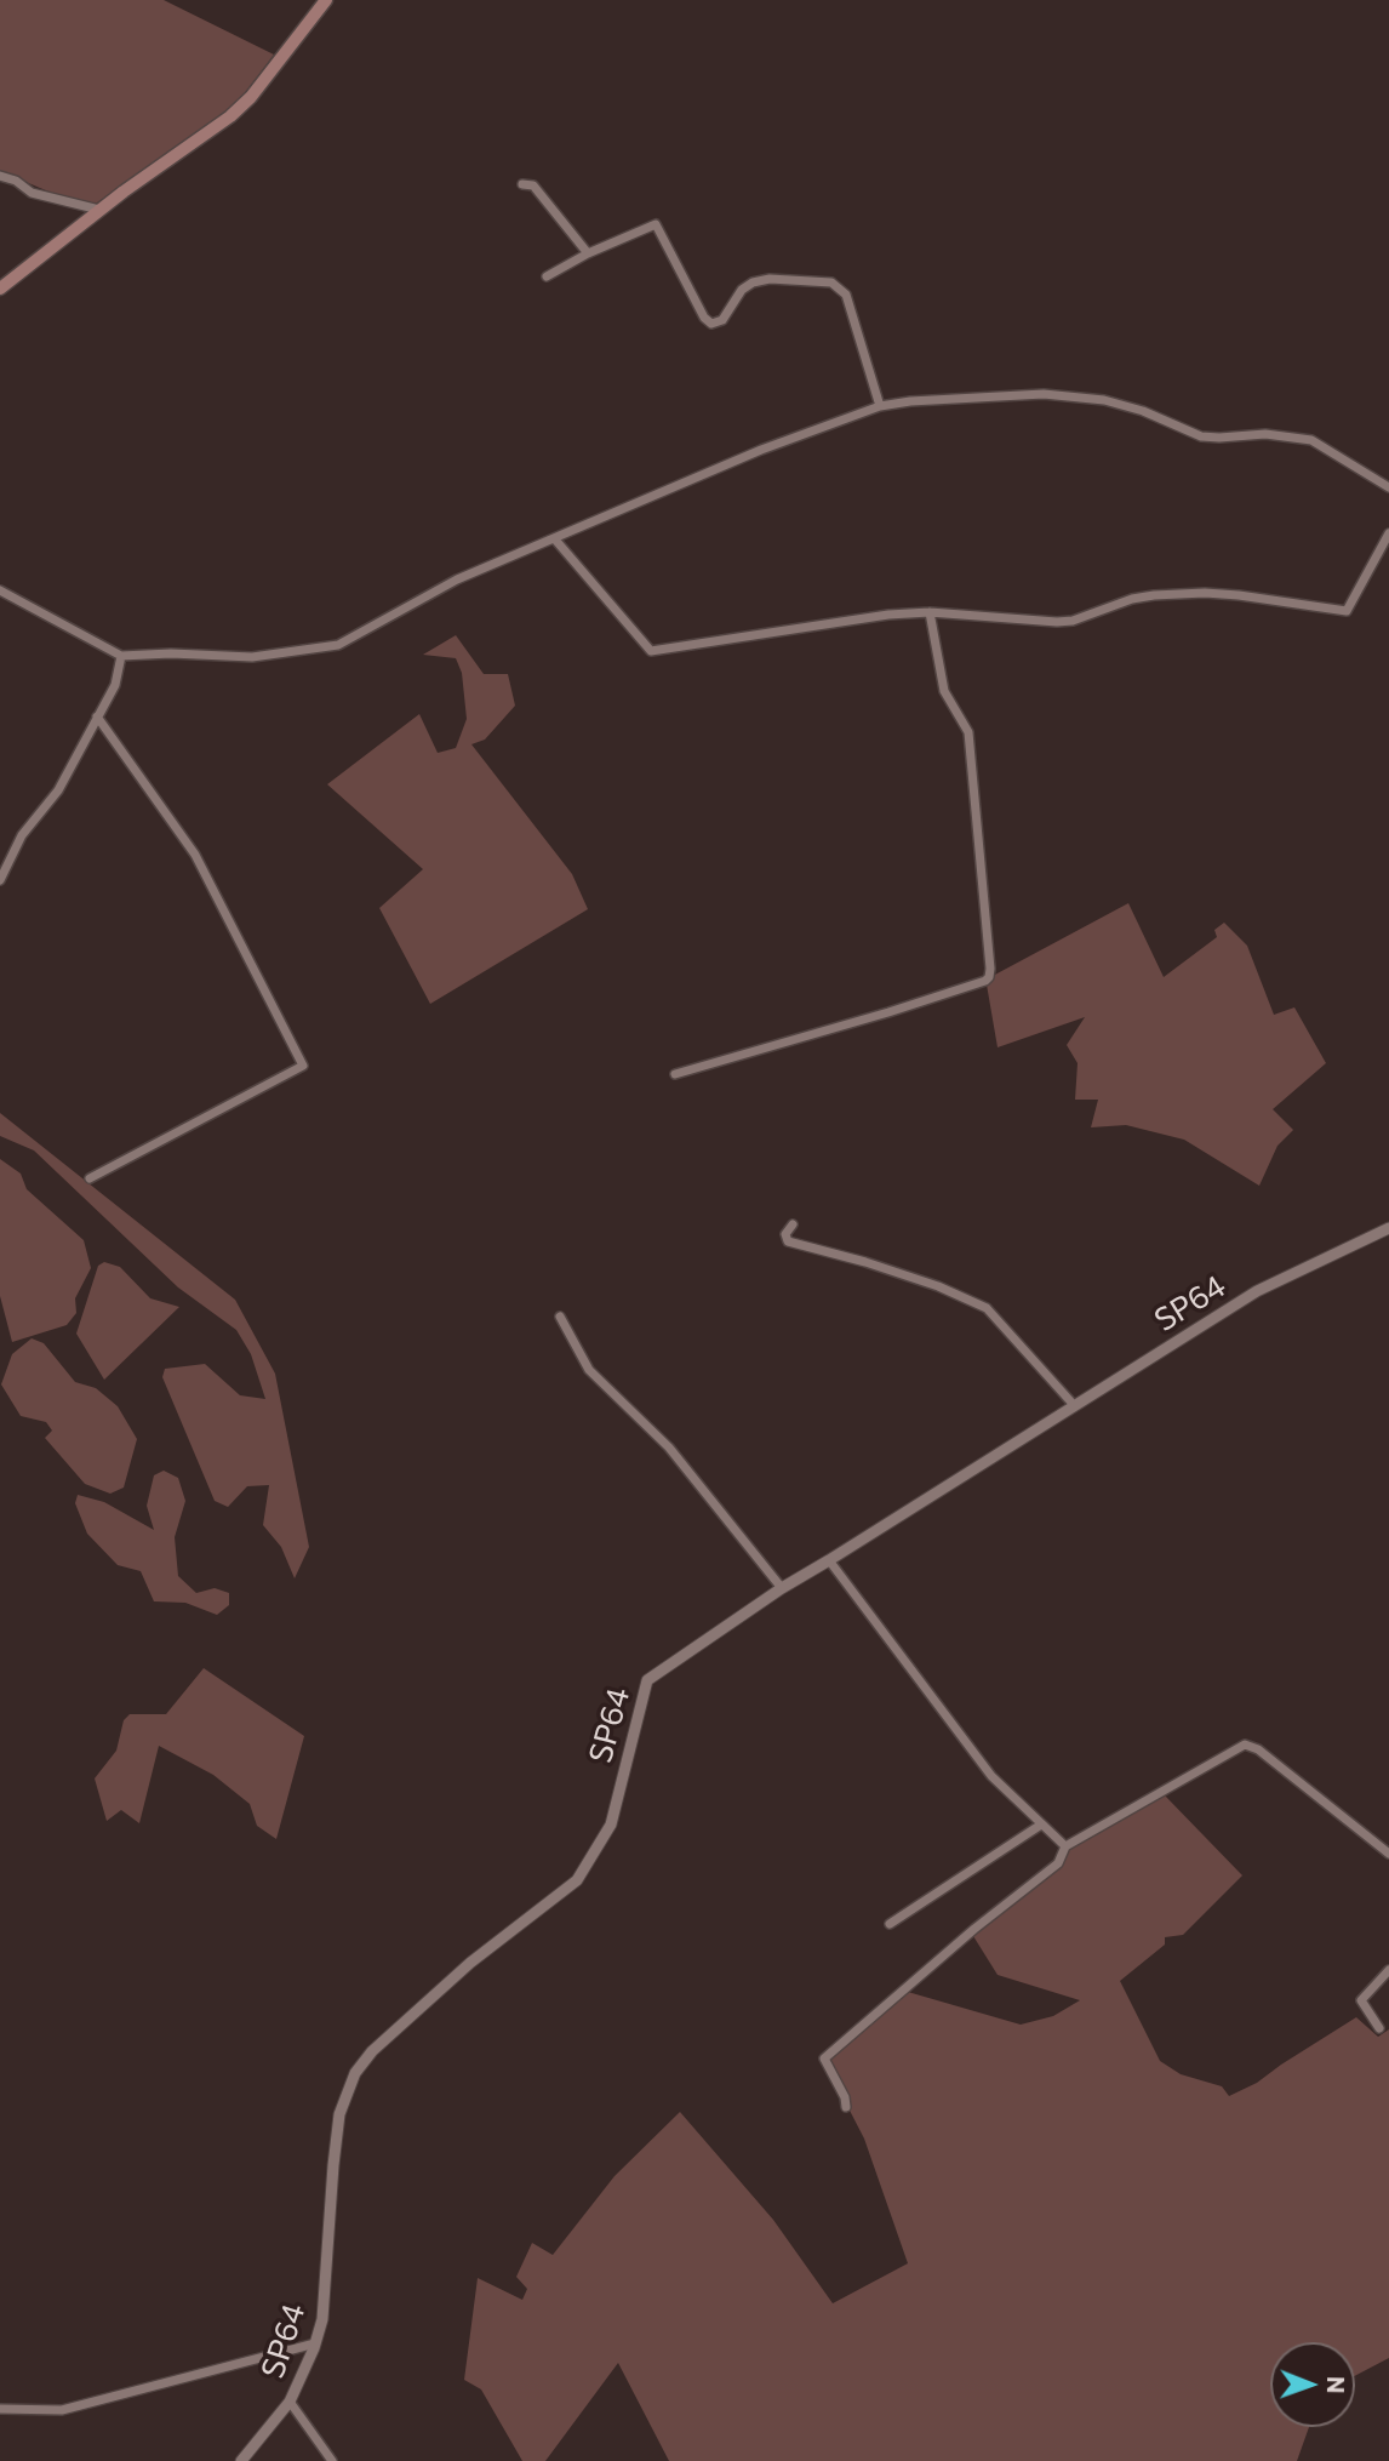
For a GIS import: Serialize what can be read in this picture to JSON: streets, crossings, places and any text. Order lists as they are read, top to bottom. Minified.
{"streets":{"street":["SP64"]},"north":"right"}
